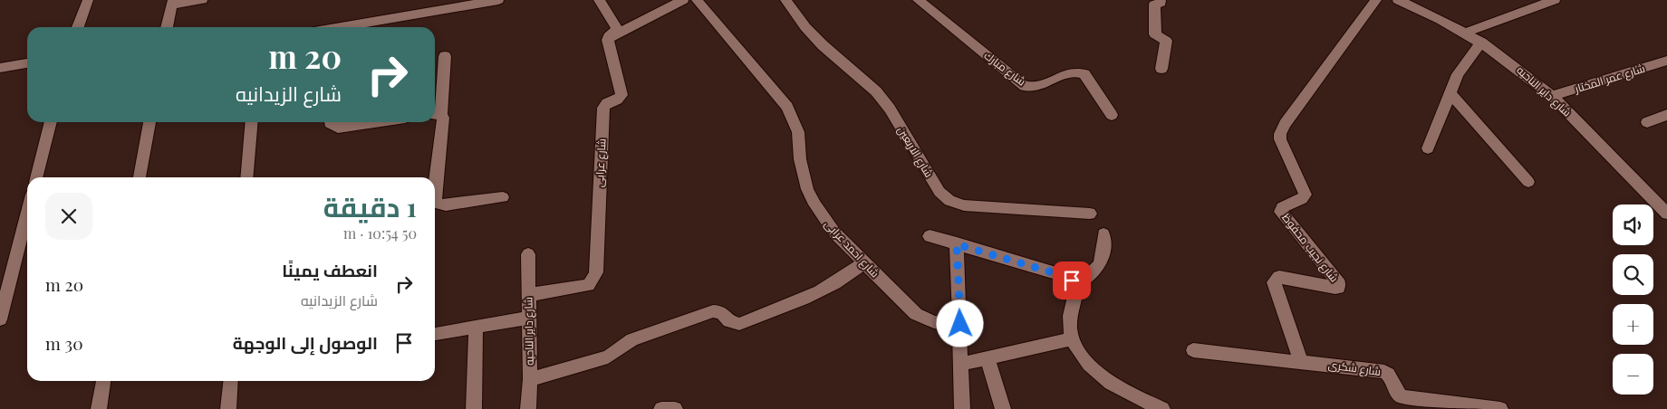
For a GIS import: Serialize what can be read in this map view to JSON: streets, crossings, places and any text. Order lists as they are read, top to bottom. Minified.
{"streets":{"street":["شارع مبارك","شارع عمر المختار","شارع داير الناحيه","شارع الاربعين","شارع عرابى","شارع نجيب محفوظ","شارع احمد عرابى","شارع شكرى"]},"crossings":[["شارع عمر المختار","شارع داير الناحيه"],["شارع داير الناحيه","شارع عرابى"],["شارع نجيب محفوظ","شارع شكرى"]],"page":{"turn":["20 m","شارع الزيدانيه"],"heading":["1 دقيقة","50 m · 10:54"],"map_buttons":["+","−"],"list":[{"name":"انعطف يمينًا","note":"شارع الزيدانيه","value":"20 m"},{"name":"الوصول إلى الوجهة","value":"30 m"}]}}
